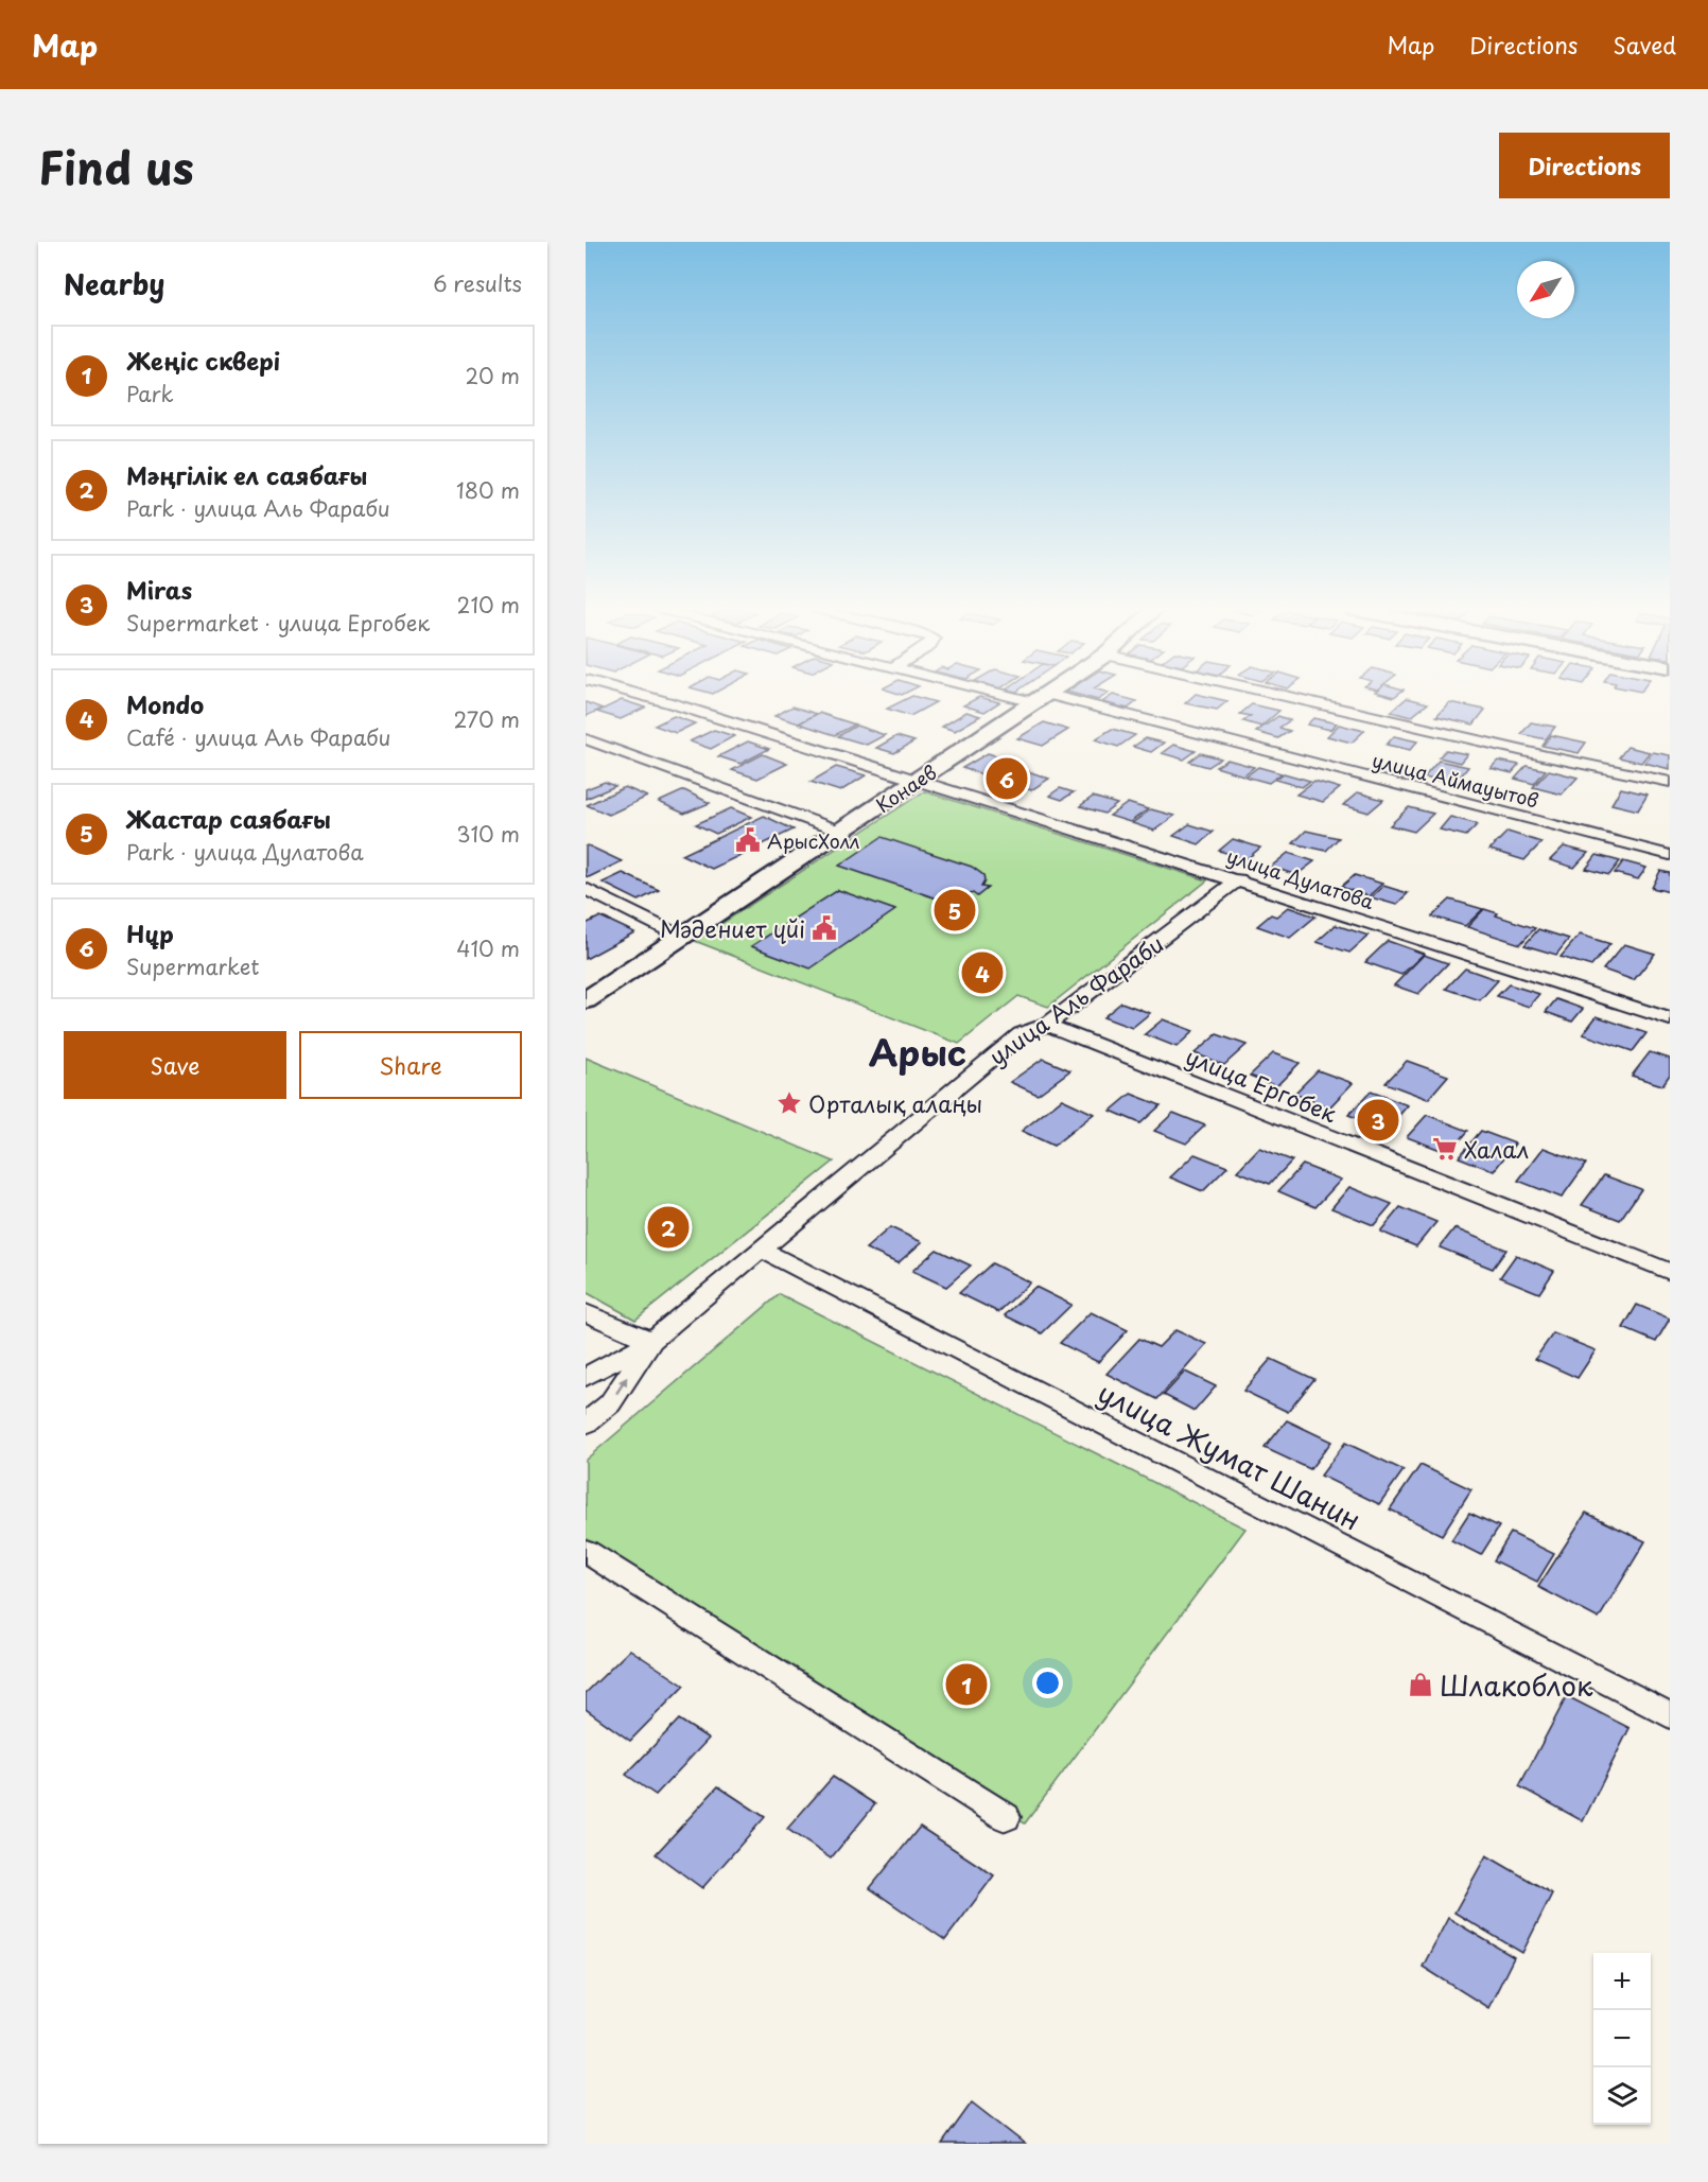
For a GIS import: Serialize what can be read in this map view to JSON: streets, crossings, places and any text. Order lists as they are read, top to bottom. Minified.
{"streets":{"main road":["Конаев"],"street":["улица Аймауытов","улица Дулатова","улица Аль Фараби","улица Ергобек","улица Жумат Шанин"]},"crossings":[["улица Аймауытов","Конаев"],["Конаев","улица Дулатова"],["улица Дулатова","улица Аль Фараби"],["улица Аль Фараби","улица Ергобек"],["улица Аль Фараби","улица Жумат Шанин"]],"districts":["Арыс"],"places":{"public building":["АрысХолл","Mәдениет үйі"],"place":["Орталық алаңы"],"supermarket":["Халал"],"shop":["Шлакоблок"]},"north":"bottom left","page":{"header":"Map","nav":["Map","Directions","Saved"],"title":"Find us","buttons":["Directions",["Save","Share"]],"heading":["Nearby","6 results"],"list":[{"mark":"1","name":"Жеңіс сквері","note":"Park","value":"20 m"},{"mark":"2","name":"Мәңгілік ел саябағы","note":"Park · улица Аль Фараби","value":"180 m"},{"mark":"3","name":"Miras","note":"Supermarket · улица Ергобек","value":"210 m"},{"mark":"4","name":"Mondo","note":"Café · улица Аль Фараби","value":"270 m"},{"mark":"5","name":"Жастар саябағы","note":"Park · улица Дулатова","value":"310 m"},{"mark":"6","name":"Нұр","note":"Supermarket","value":"410 m"}],"pins":["6","5","4","3","2","1"],"map_buttons":["+","−"]}}
